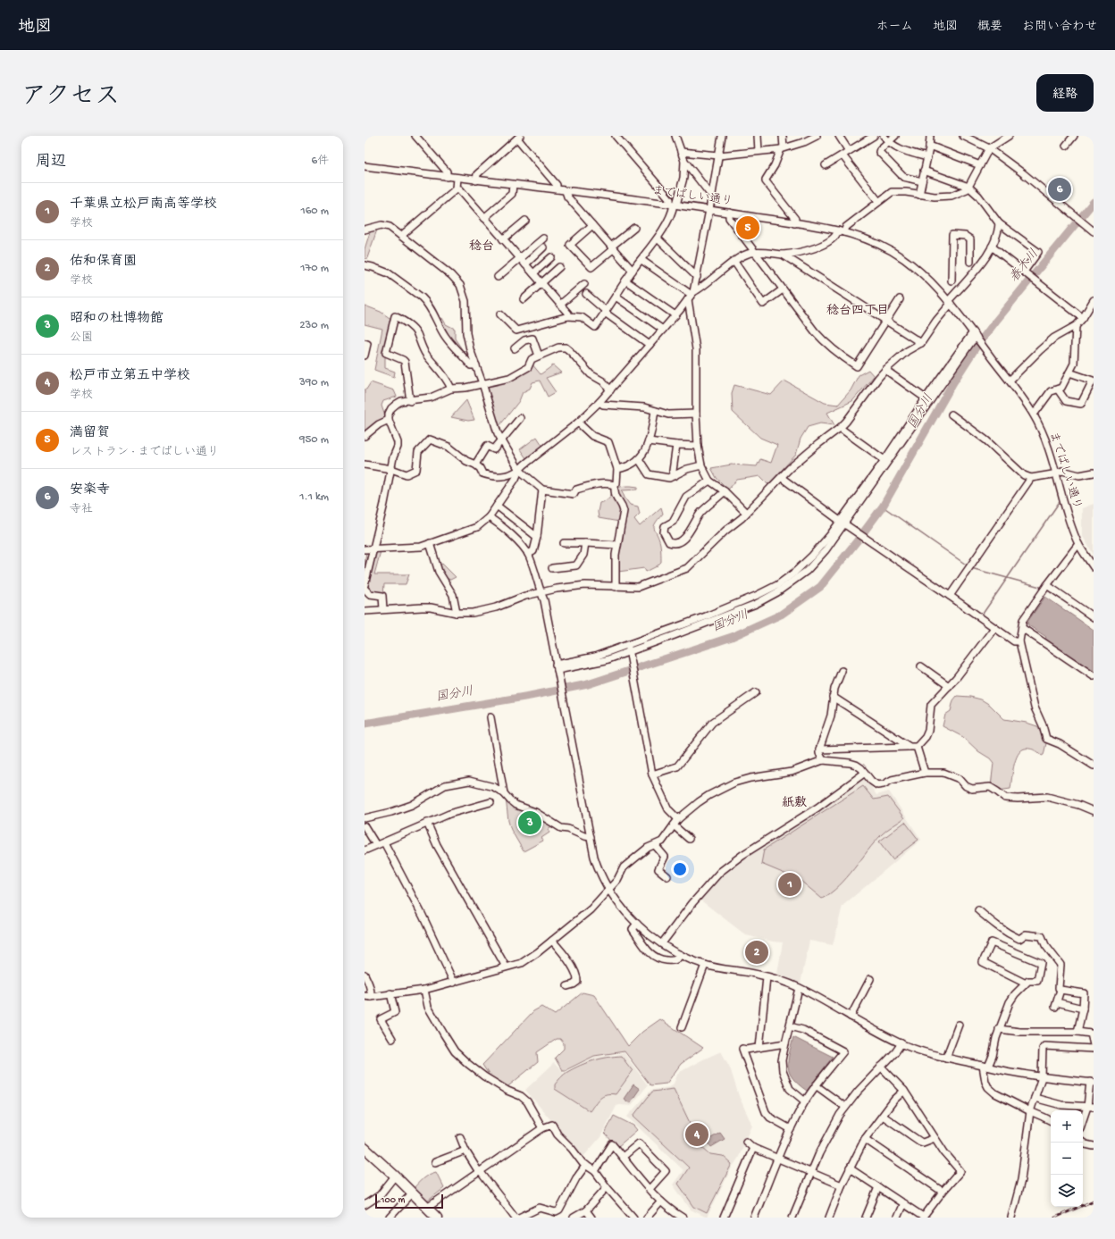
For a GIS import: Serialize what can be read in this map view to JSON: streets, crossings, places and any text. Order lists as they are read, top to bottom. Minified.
{"streets":{"street":["までばしい通り"]},"districts":["稔台","稔台四丁目","紙敷"],"water":["春木川","国分川"],"scale_bar":"100 m","page":{"header":"地図","nav":["ホーム","地図","概要","お問い合わせ"],"title":"アクセス","buttons":"経路","heading":["周辺","6件"],"pins":["6","5","3","1","2","4"],"list":[{"mark":"1","name":"千葉県立松戸南高等学校","note":"学校","value":"160 m"},{"mark":"2","name":"佑和保育園","note":"学校","value":"170 m"},{"mark":"3","name":"昭和の杜博物館","note":"公園","value":"230 m"},{"mark":"4","name":"松戸市立第五中学校","note":"学校","value":"390 m"},{"mark":"5","name":"満留賀","note":"レストラン · までばしい通り","value":"950 m"},{"mark":"6","name":"安楽寺","note":"寺社","value":"1.1 km"}],"map_buttons":["+","−"],"scale":"100 m"}}
